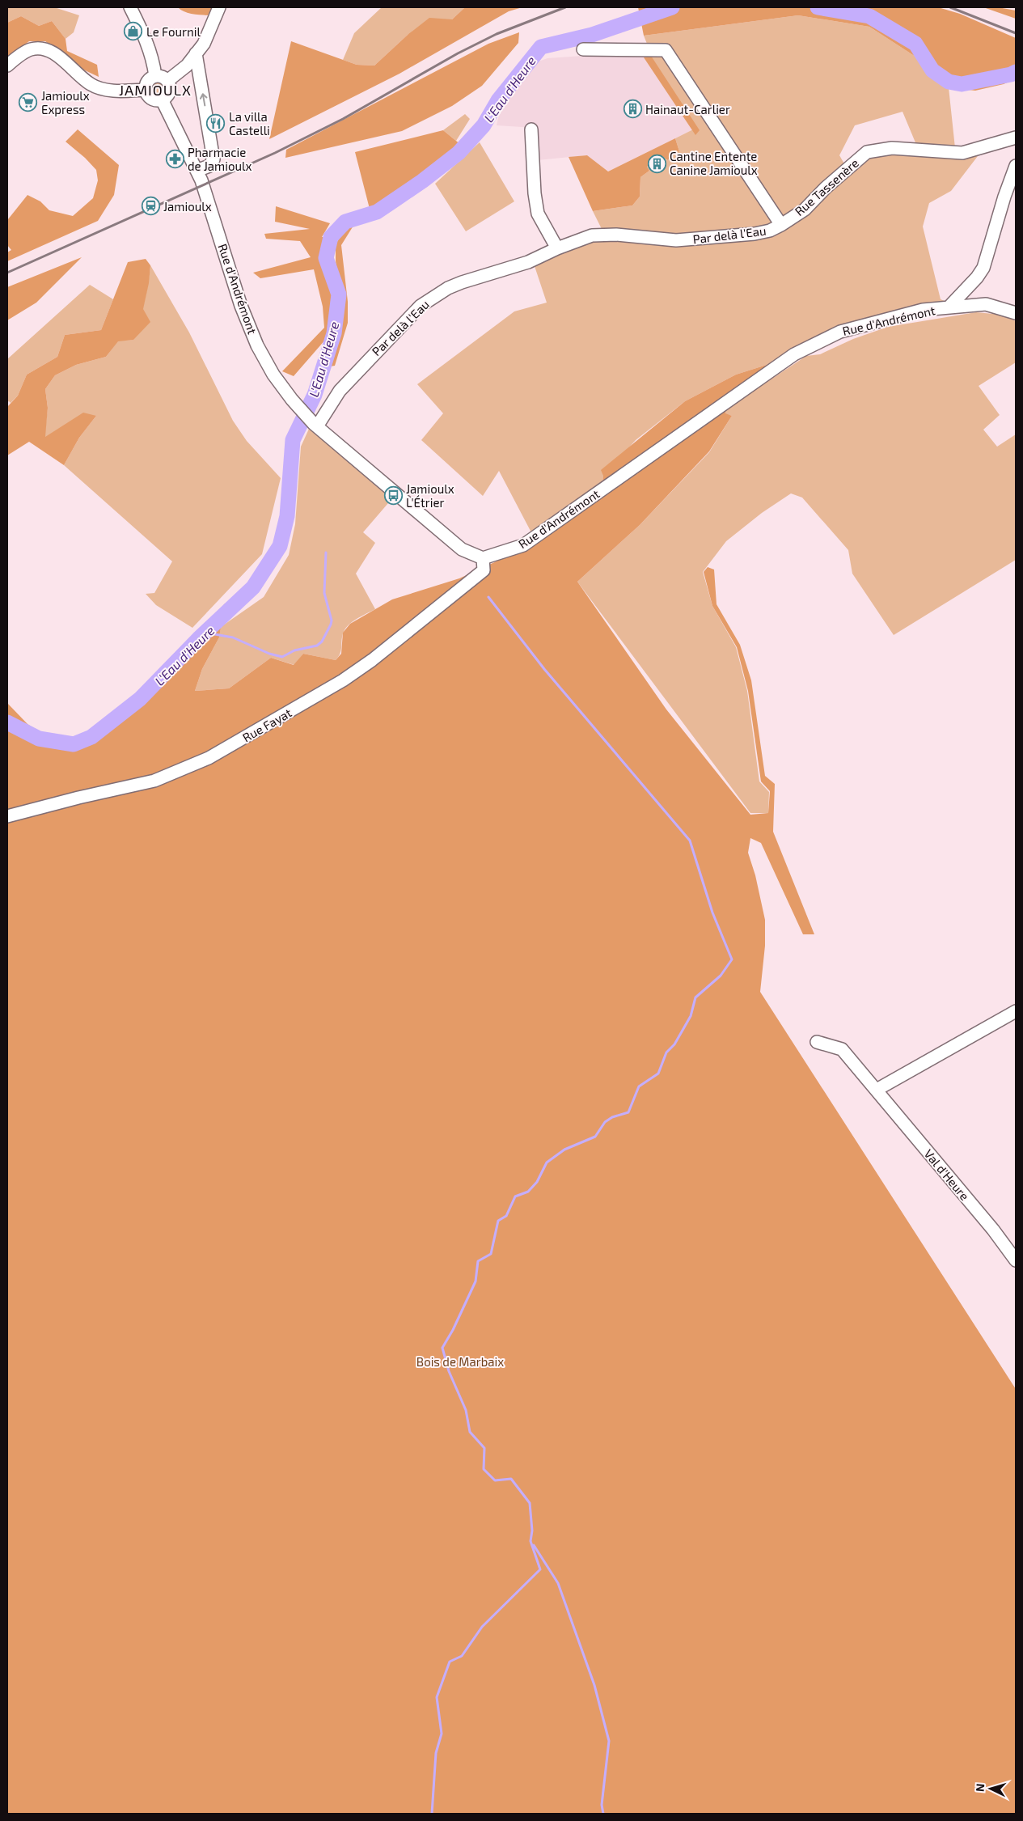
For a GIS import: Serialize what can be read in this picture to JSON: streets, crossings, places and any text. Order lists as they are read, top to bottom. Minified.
{"streets":{"street":["Rue Tassenère","Par delà l'Eau","Rue d'Andrémont","Rue Fayat","Val d'Heure"]},"crossings":[["Rue Tassenère","Par delà l'Eau"],["Par delà l'Eau","Rue d'Andrémont"],["Rue d'Andrémont","Rue Fayat"]],"districts":["JAMIOULX"],"water":["L'Eau d'Heure"],"parks":["Bois de Marbaix"],"places":{"shop":["Le Fournil"],"supermarket":["Jamioulx Express"],"building":["Hainaut-Carlier","Cantine Entente Canine Jamioulx"],"restaurant":["La villa Castelli"],"pharmacy":["Pharmacie de Jamioulx"],"station":["Jamioulx"],"bus stop":["Jamioulx L'Étrier"]},"north":"left"}
